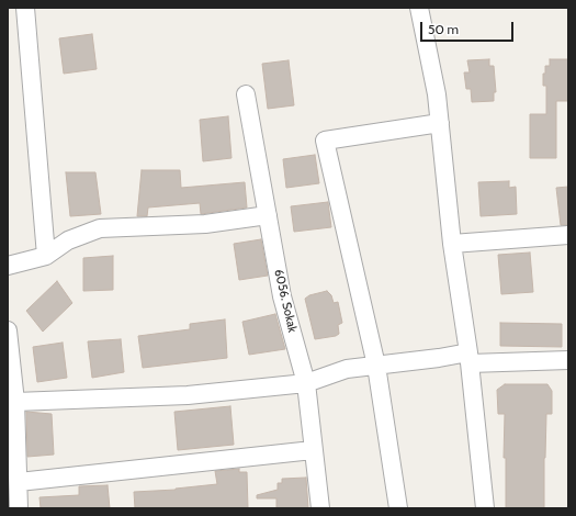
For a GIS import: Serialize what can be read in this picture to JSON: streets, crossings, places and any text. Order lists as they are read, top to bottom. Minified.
{"streets":{"street":["6056. Sokak"]},"scale_bar":"50 m"}
